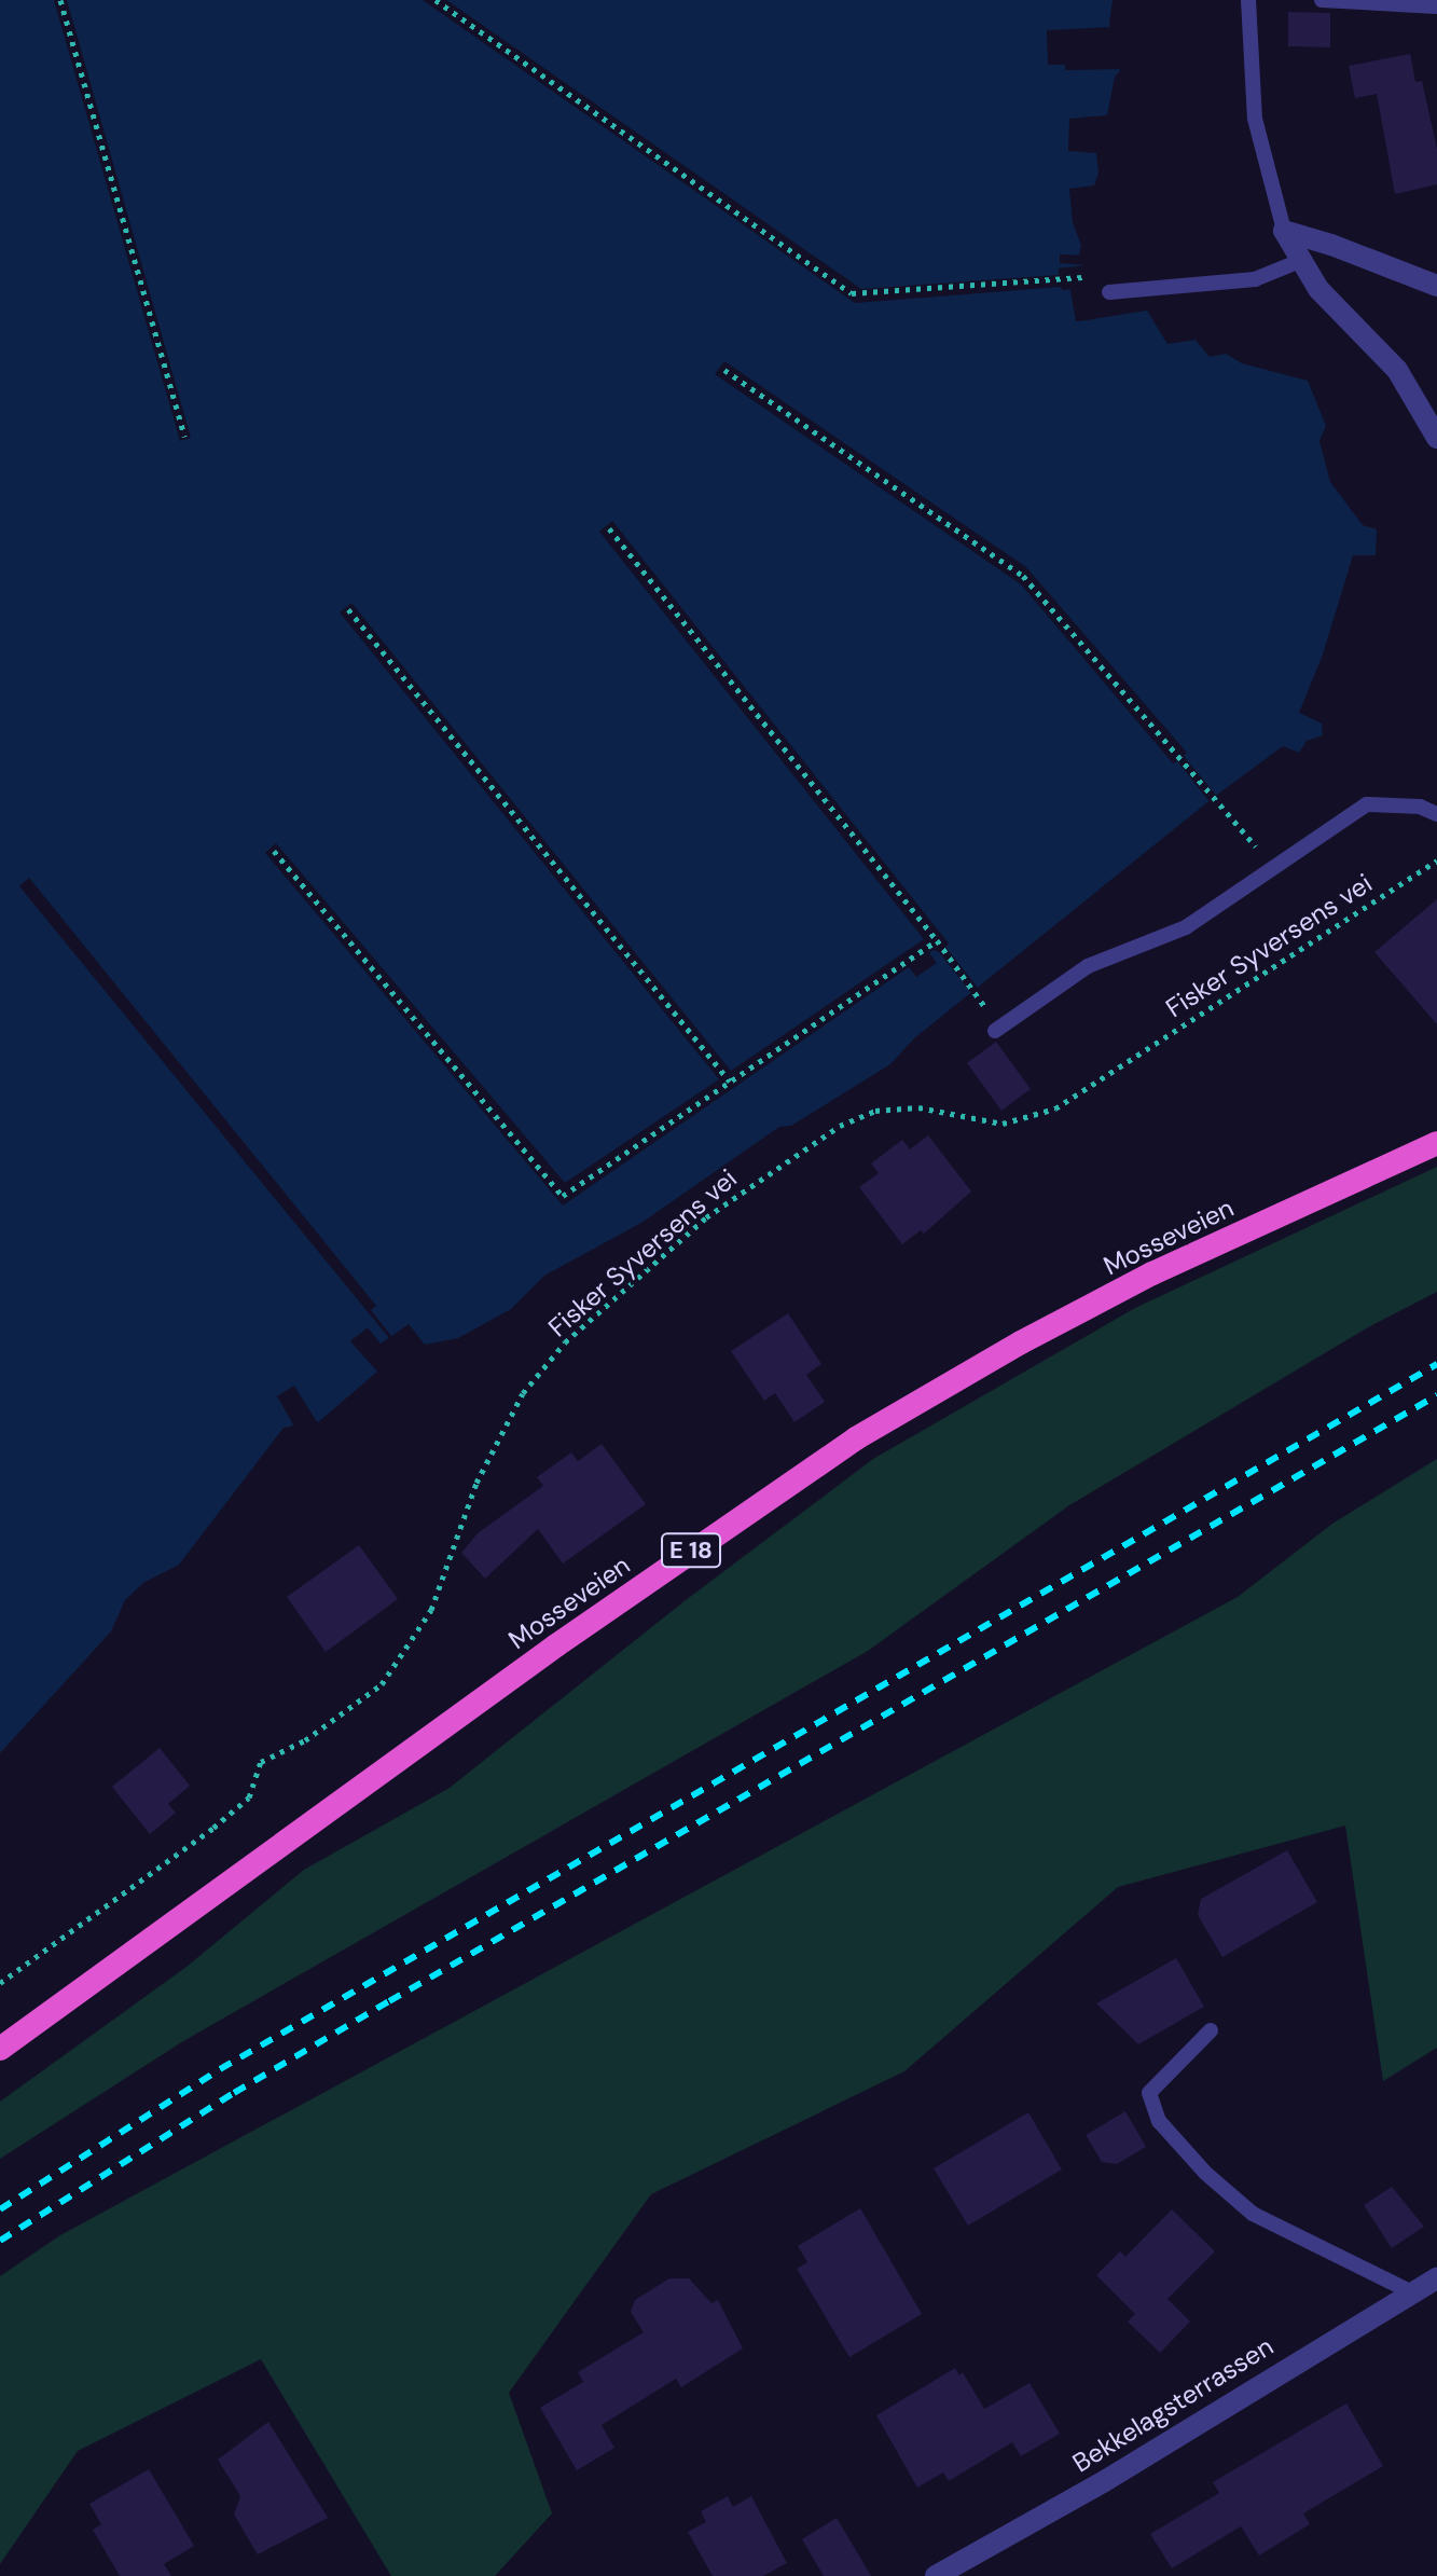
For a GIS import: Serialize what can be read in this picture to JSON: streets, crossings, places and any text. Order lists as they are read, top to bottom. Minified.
{"streets":{"highway":["Mosseveien","E 18"],"street":["Bekkelagsterrassen"],"path":["Fisker Syversens vei"]}}
